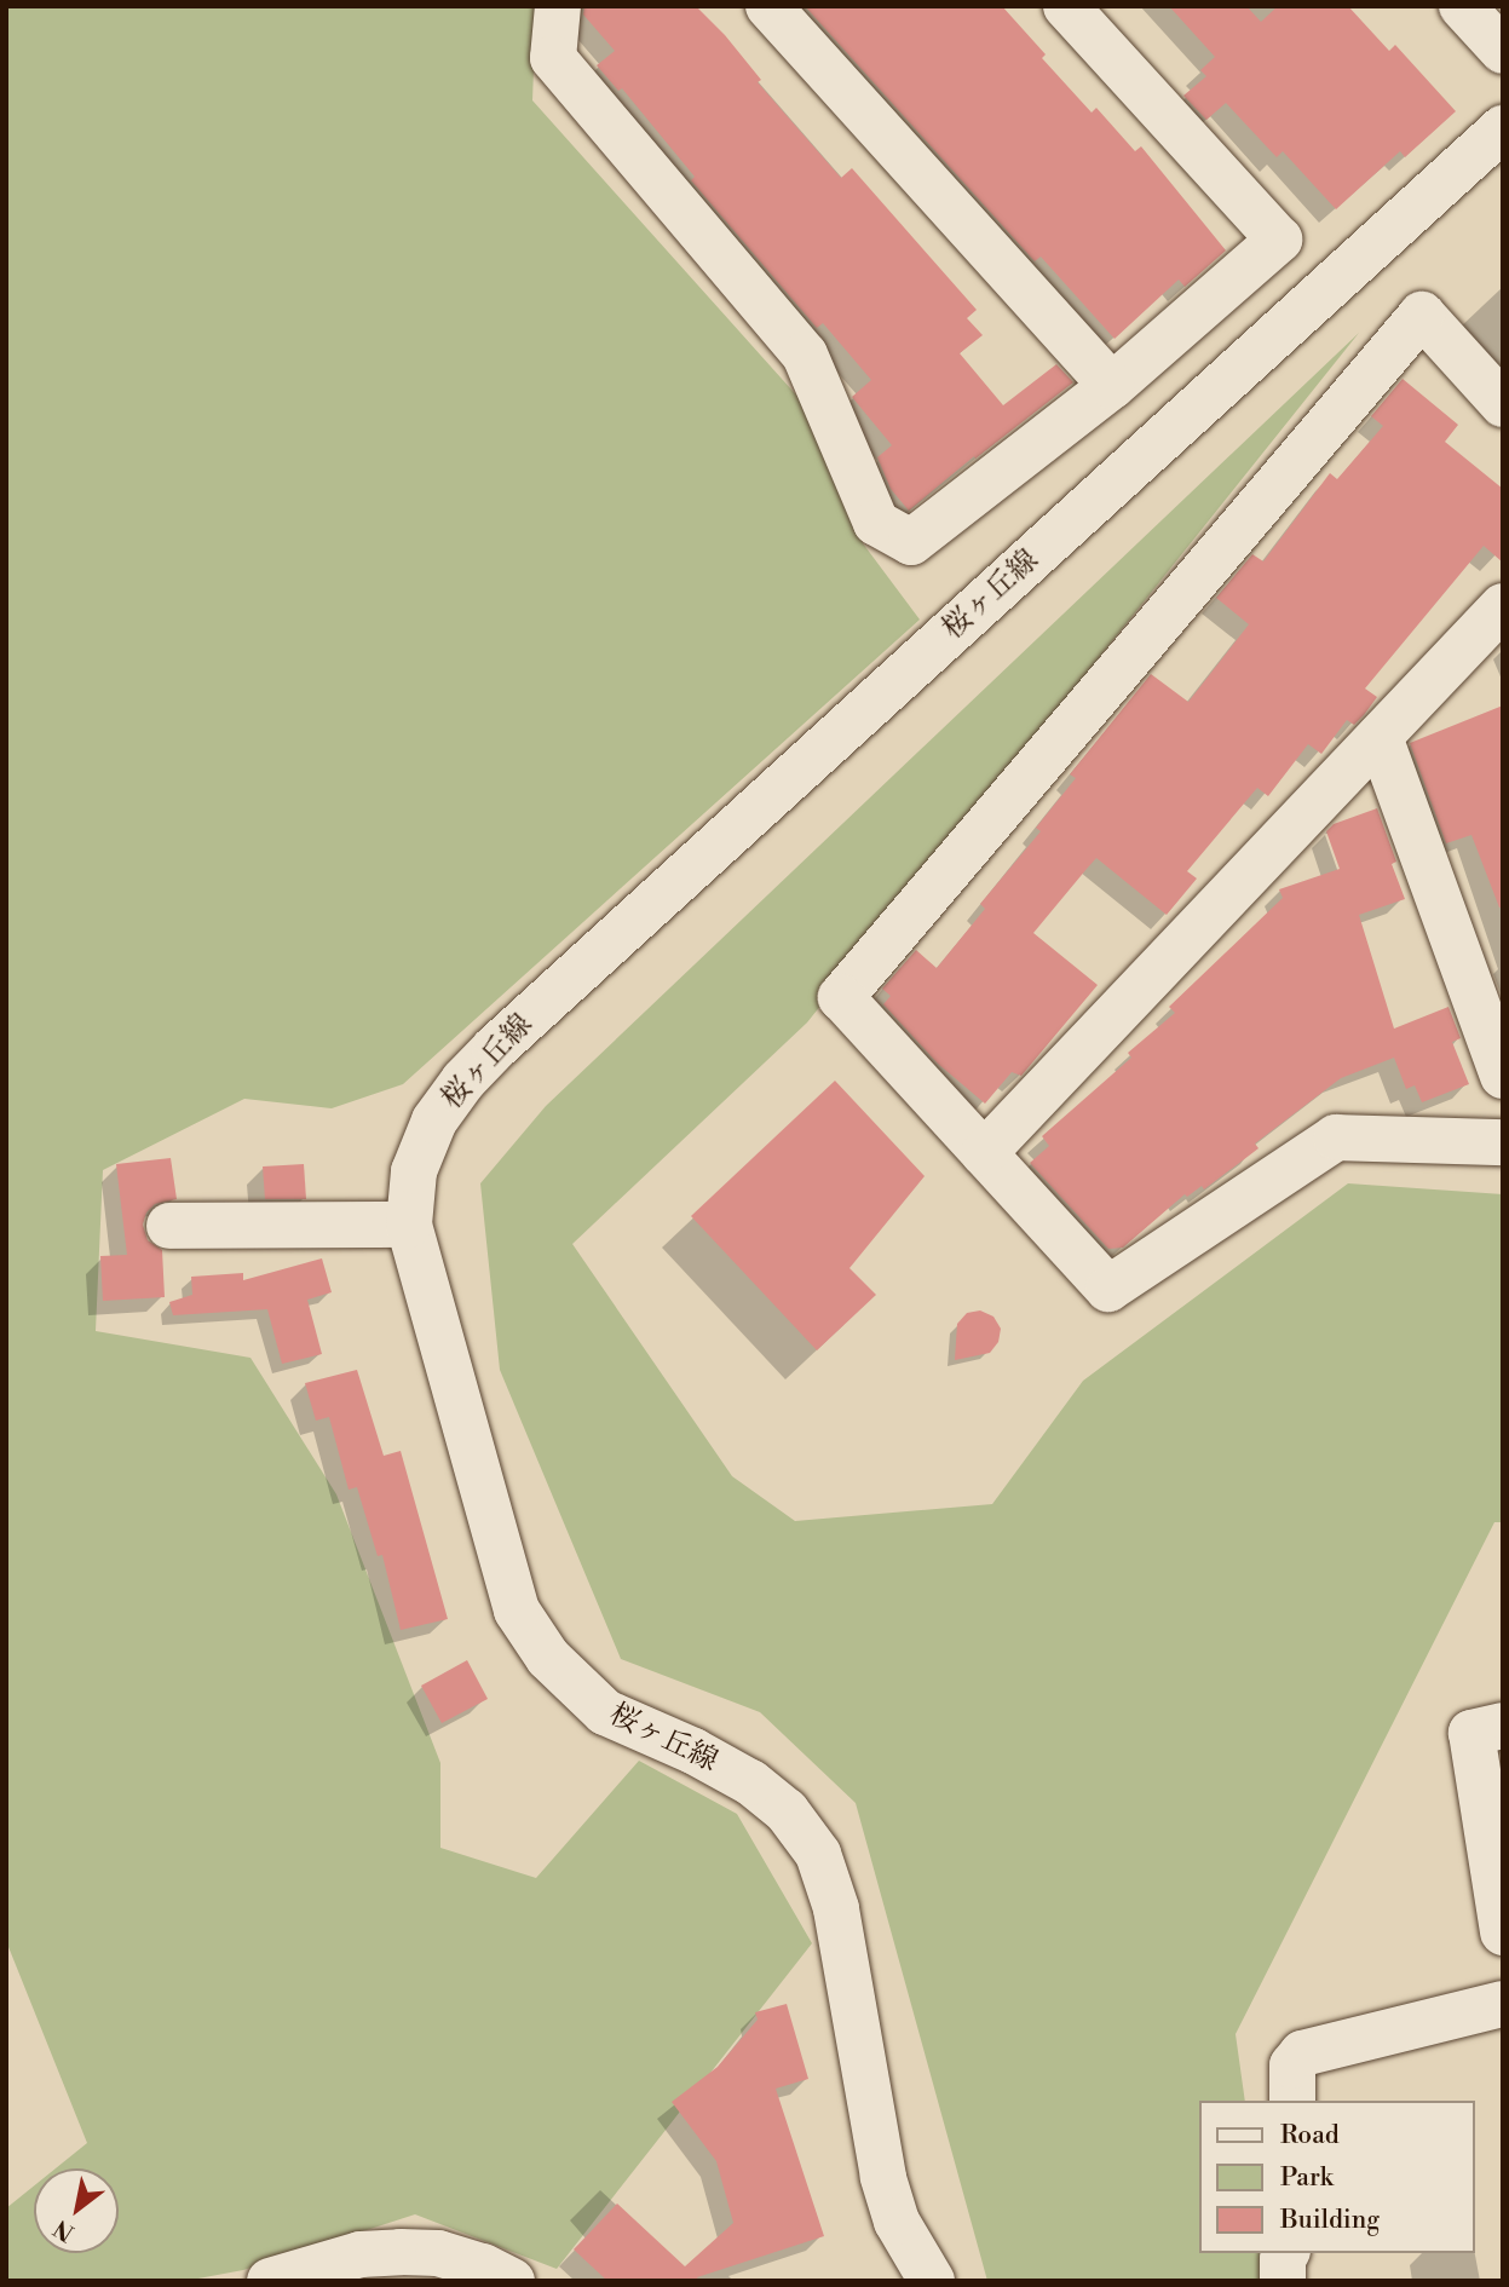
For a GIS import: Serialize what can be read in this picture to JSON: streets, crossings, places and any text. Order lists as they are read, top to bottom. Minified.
{"streets":{"street":["桜ヶ丘線"]},"legend":["Road","Park","Building"],"north":"bottom left"}
